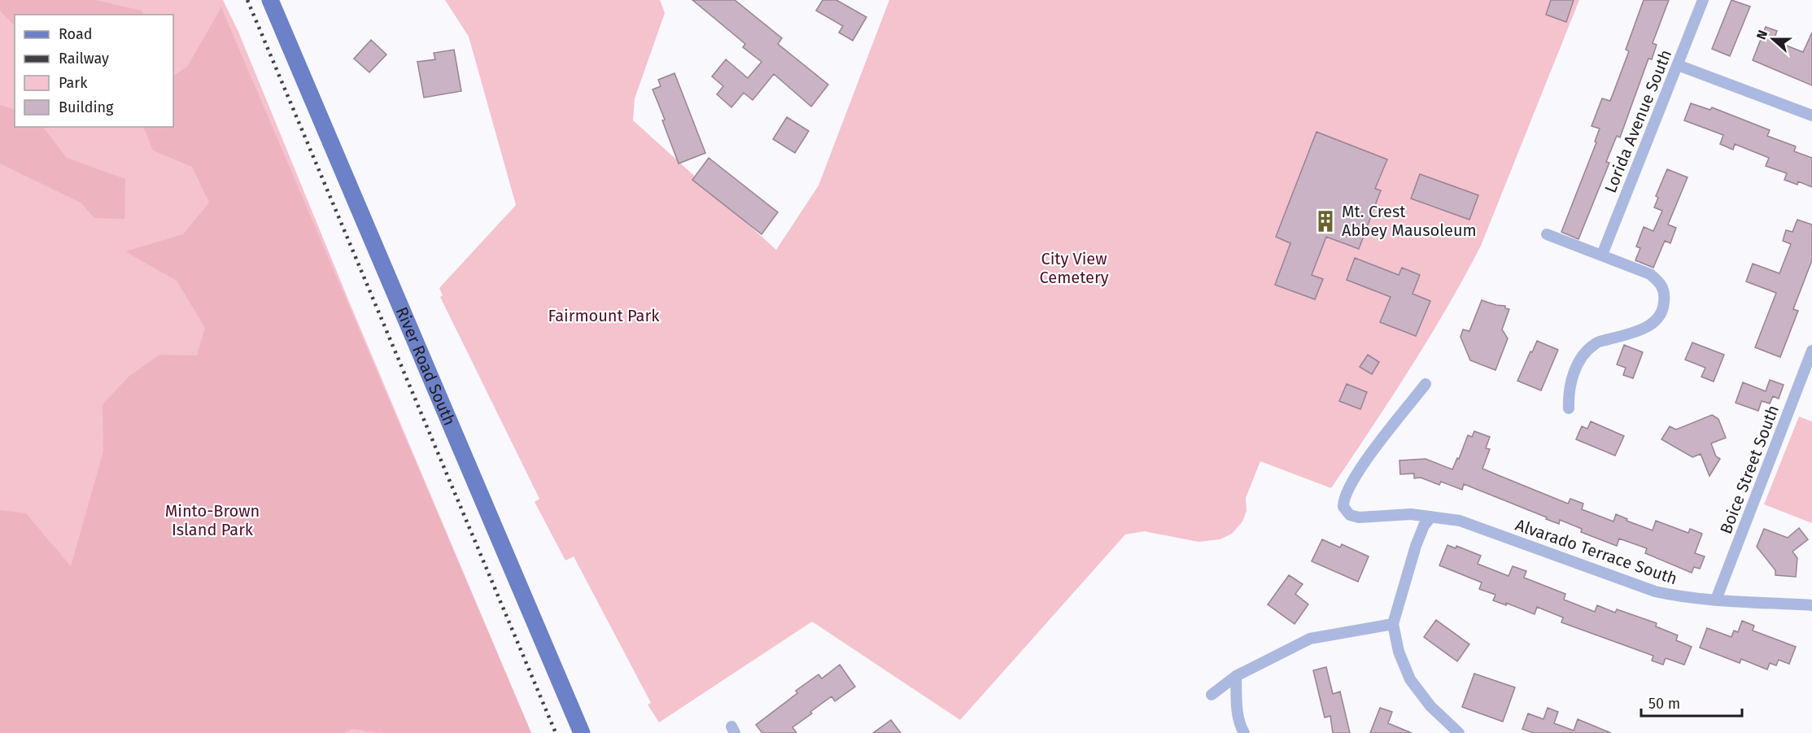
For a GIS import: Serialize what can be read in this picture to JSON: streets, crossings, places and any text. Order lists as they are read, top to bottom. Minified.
{"streets":{"main road":["River Road South"],"street":["Lorida Avenue South","Boice Street South","Alvarado Terrace South"]},"crossings":[["Boice Street South","Alvarado Terrace South"]],"parks":["City View Cemetery","Fairmount Park","Minto-Brown Island Park"],"places":{"building":["Mt. Crest Abbey Mausoleum"]},"legend":["Road","Railway","Park","Building"],"scale_bar":"50 m","north":"left"}
